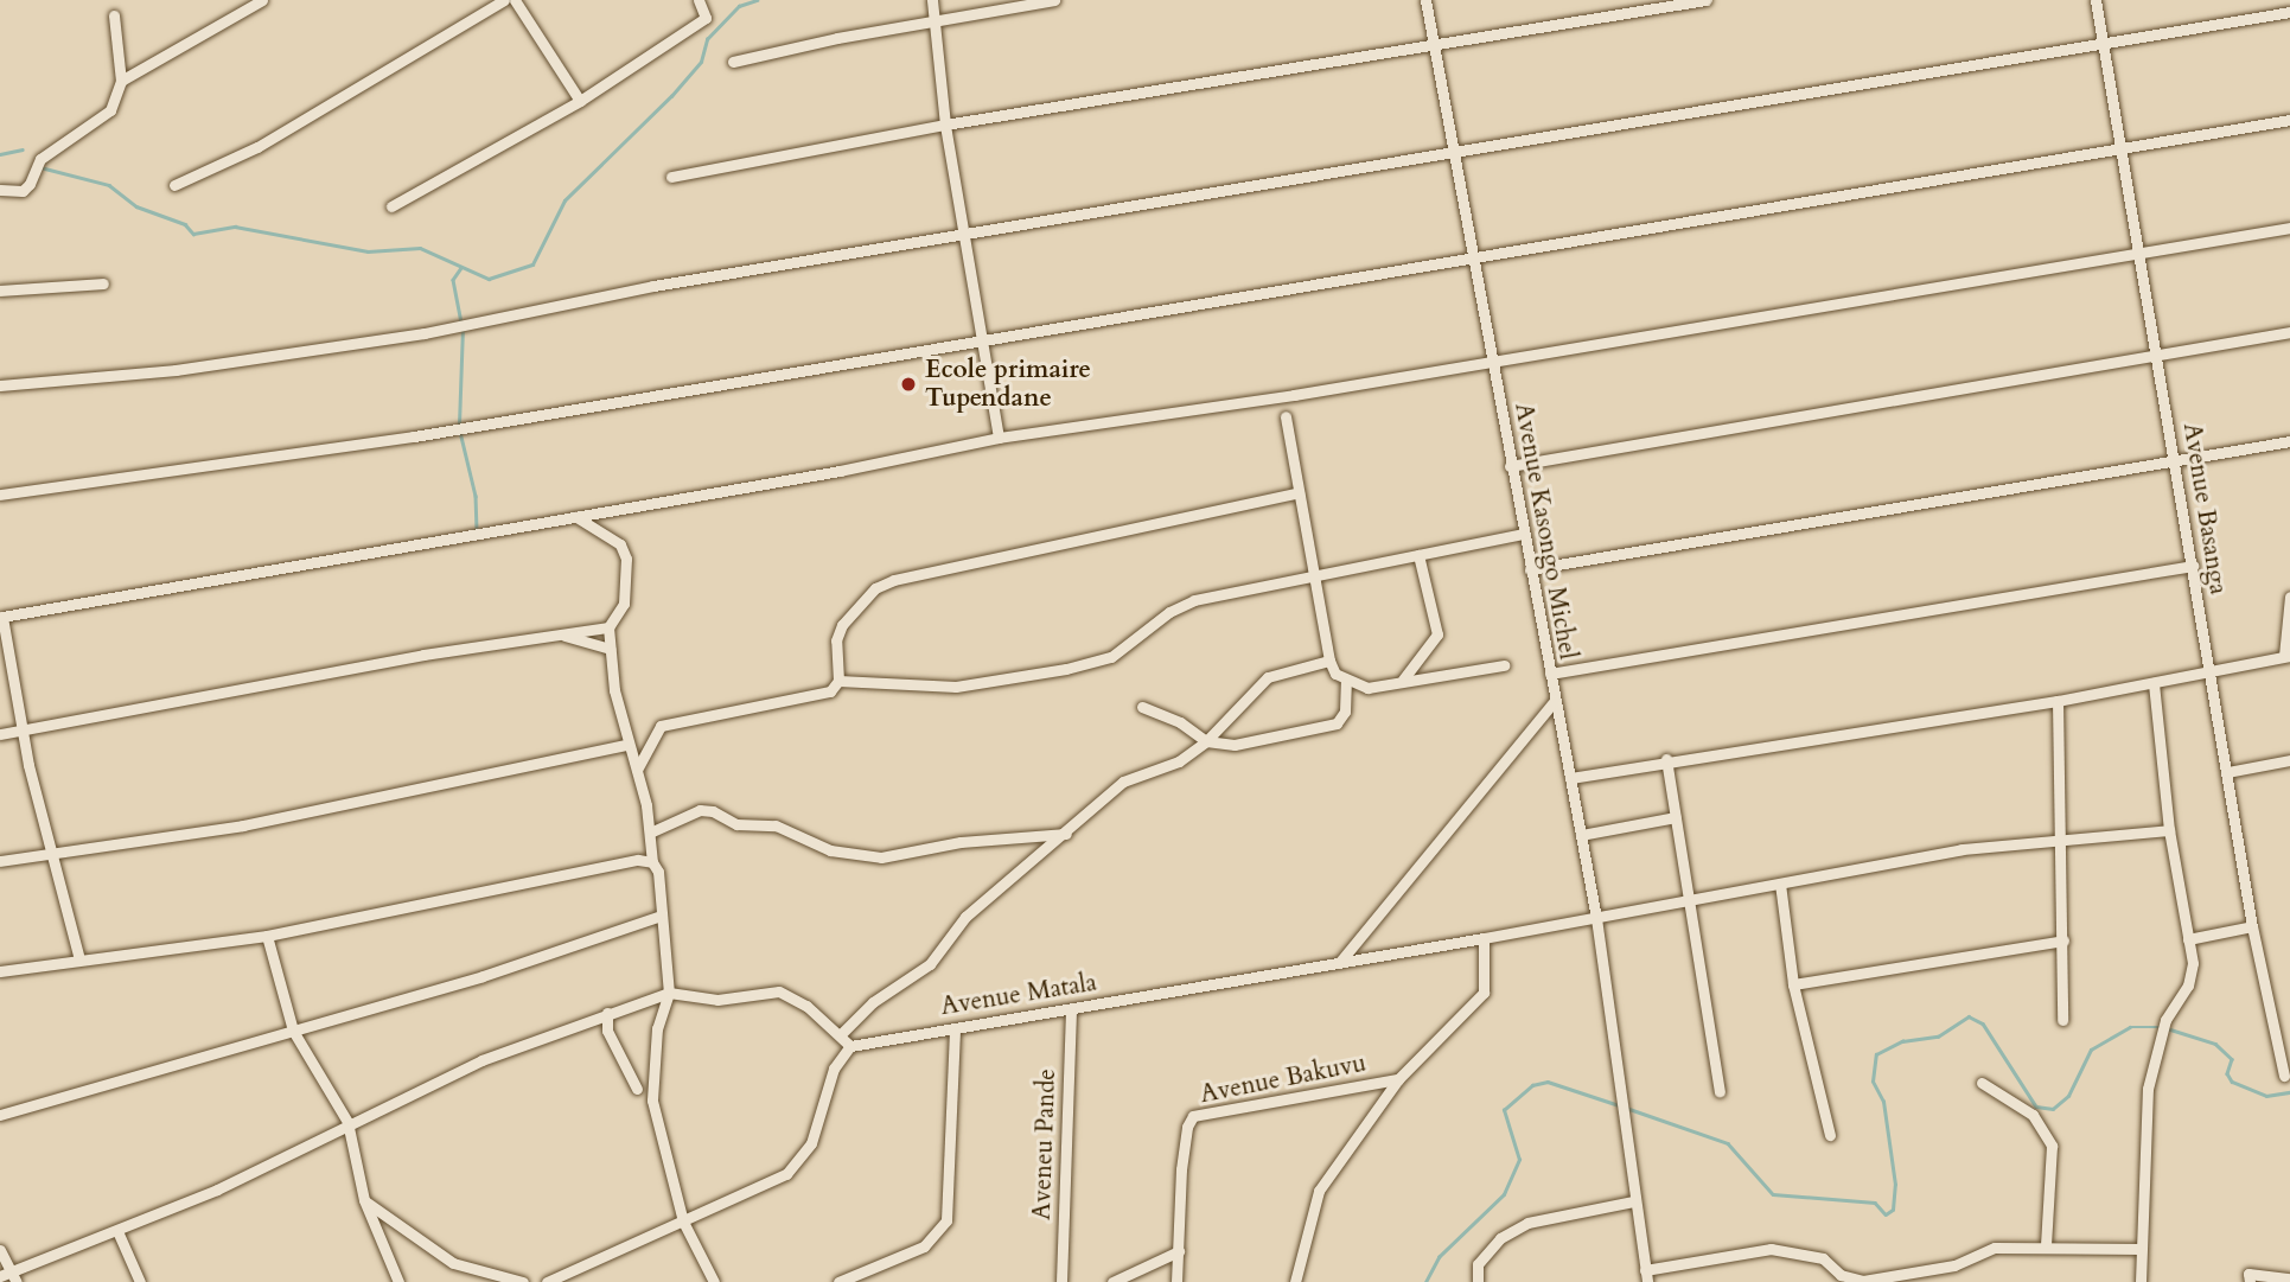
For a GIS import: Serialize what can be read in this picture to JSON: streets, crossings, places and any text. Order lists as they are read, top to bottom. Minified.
{"streets":{"street":["Avenue Basanga","Avenue Kasongo Michel","Avenue Matala","Avenue Bakuvu","Aveneu Pande"]},"crossings":[["Avenue Kasongo Michel","Avenue Matala"],["Avenue Matala","Aveneu Pande"]],"places":["Ecole primaire Tupendane"]}
